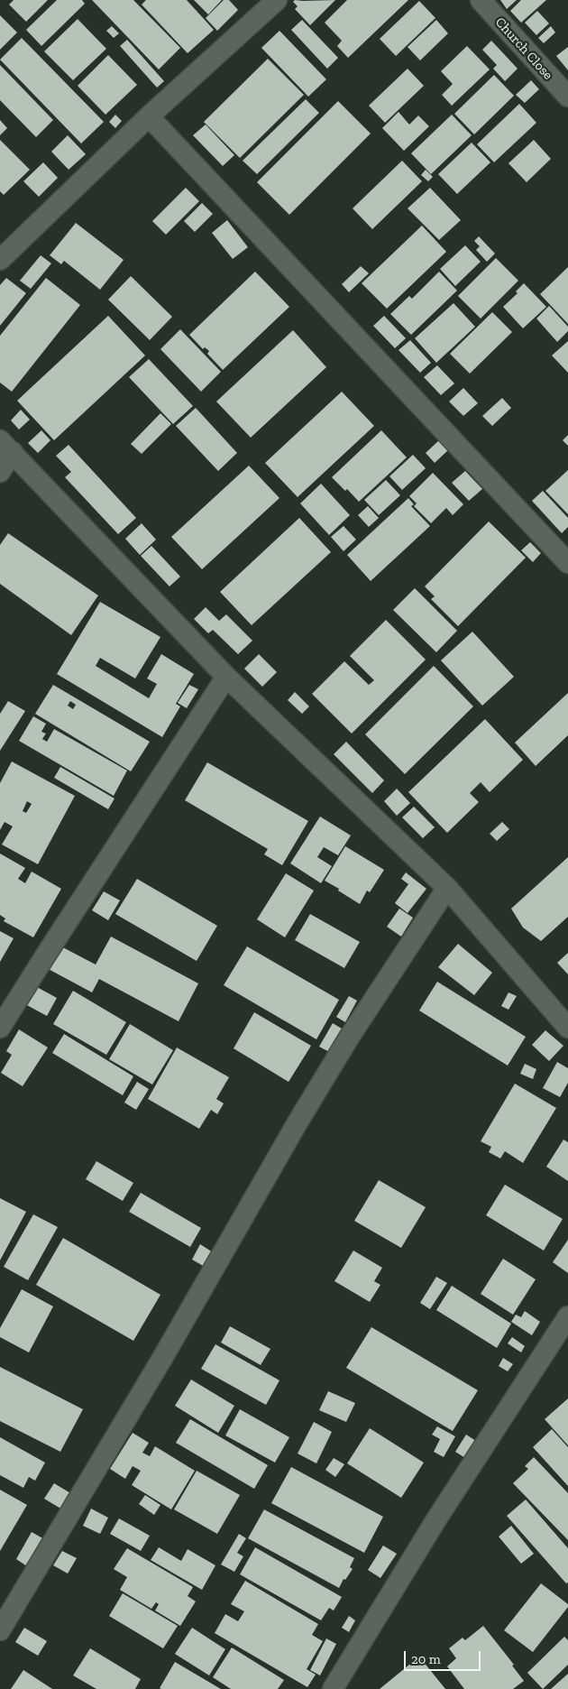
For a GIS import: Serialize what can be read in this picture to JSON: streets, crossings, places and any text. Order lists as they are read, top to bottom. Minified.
{"streets":{"street":["Church Close"]},"scale_bar":"20 m"}
